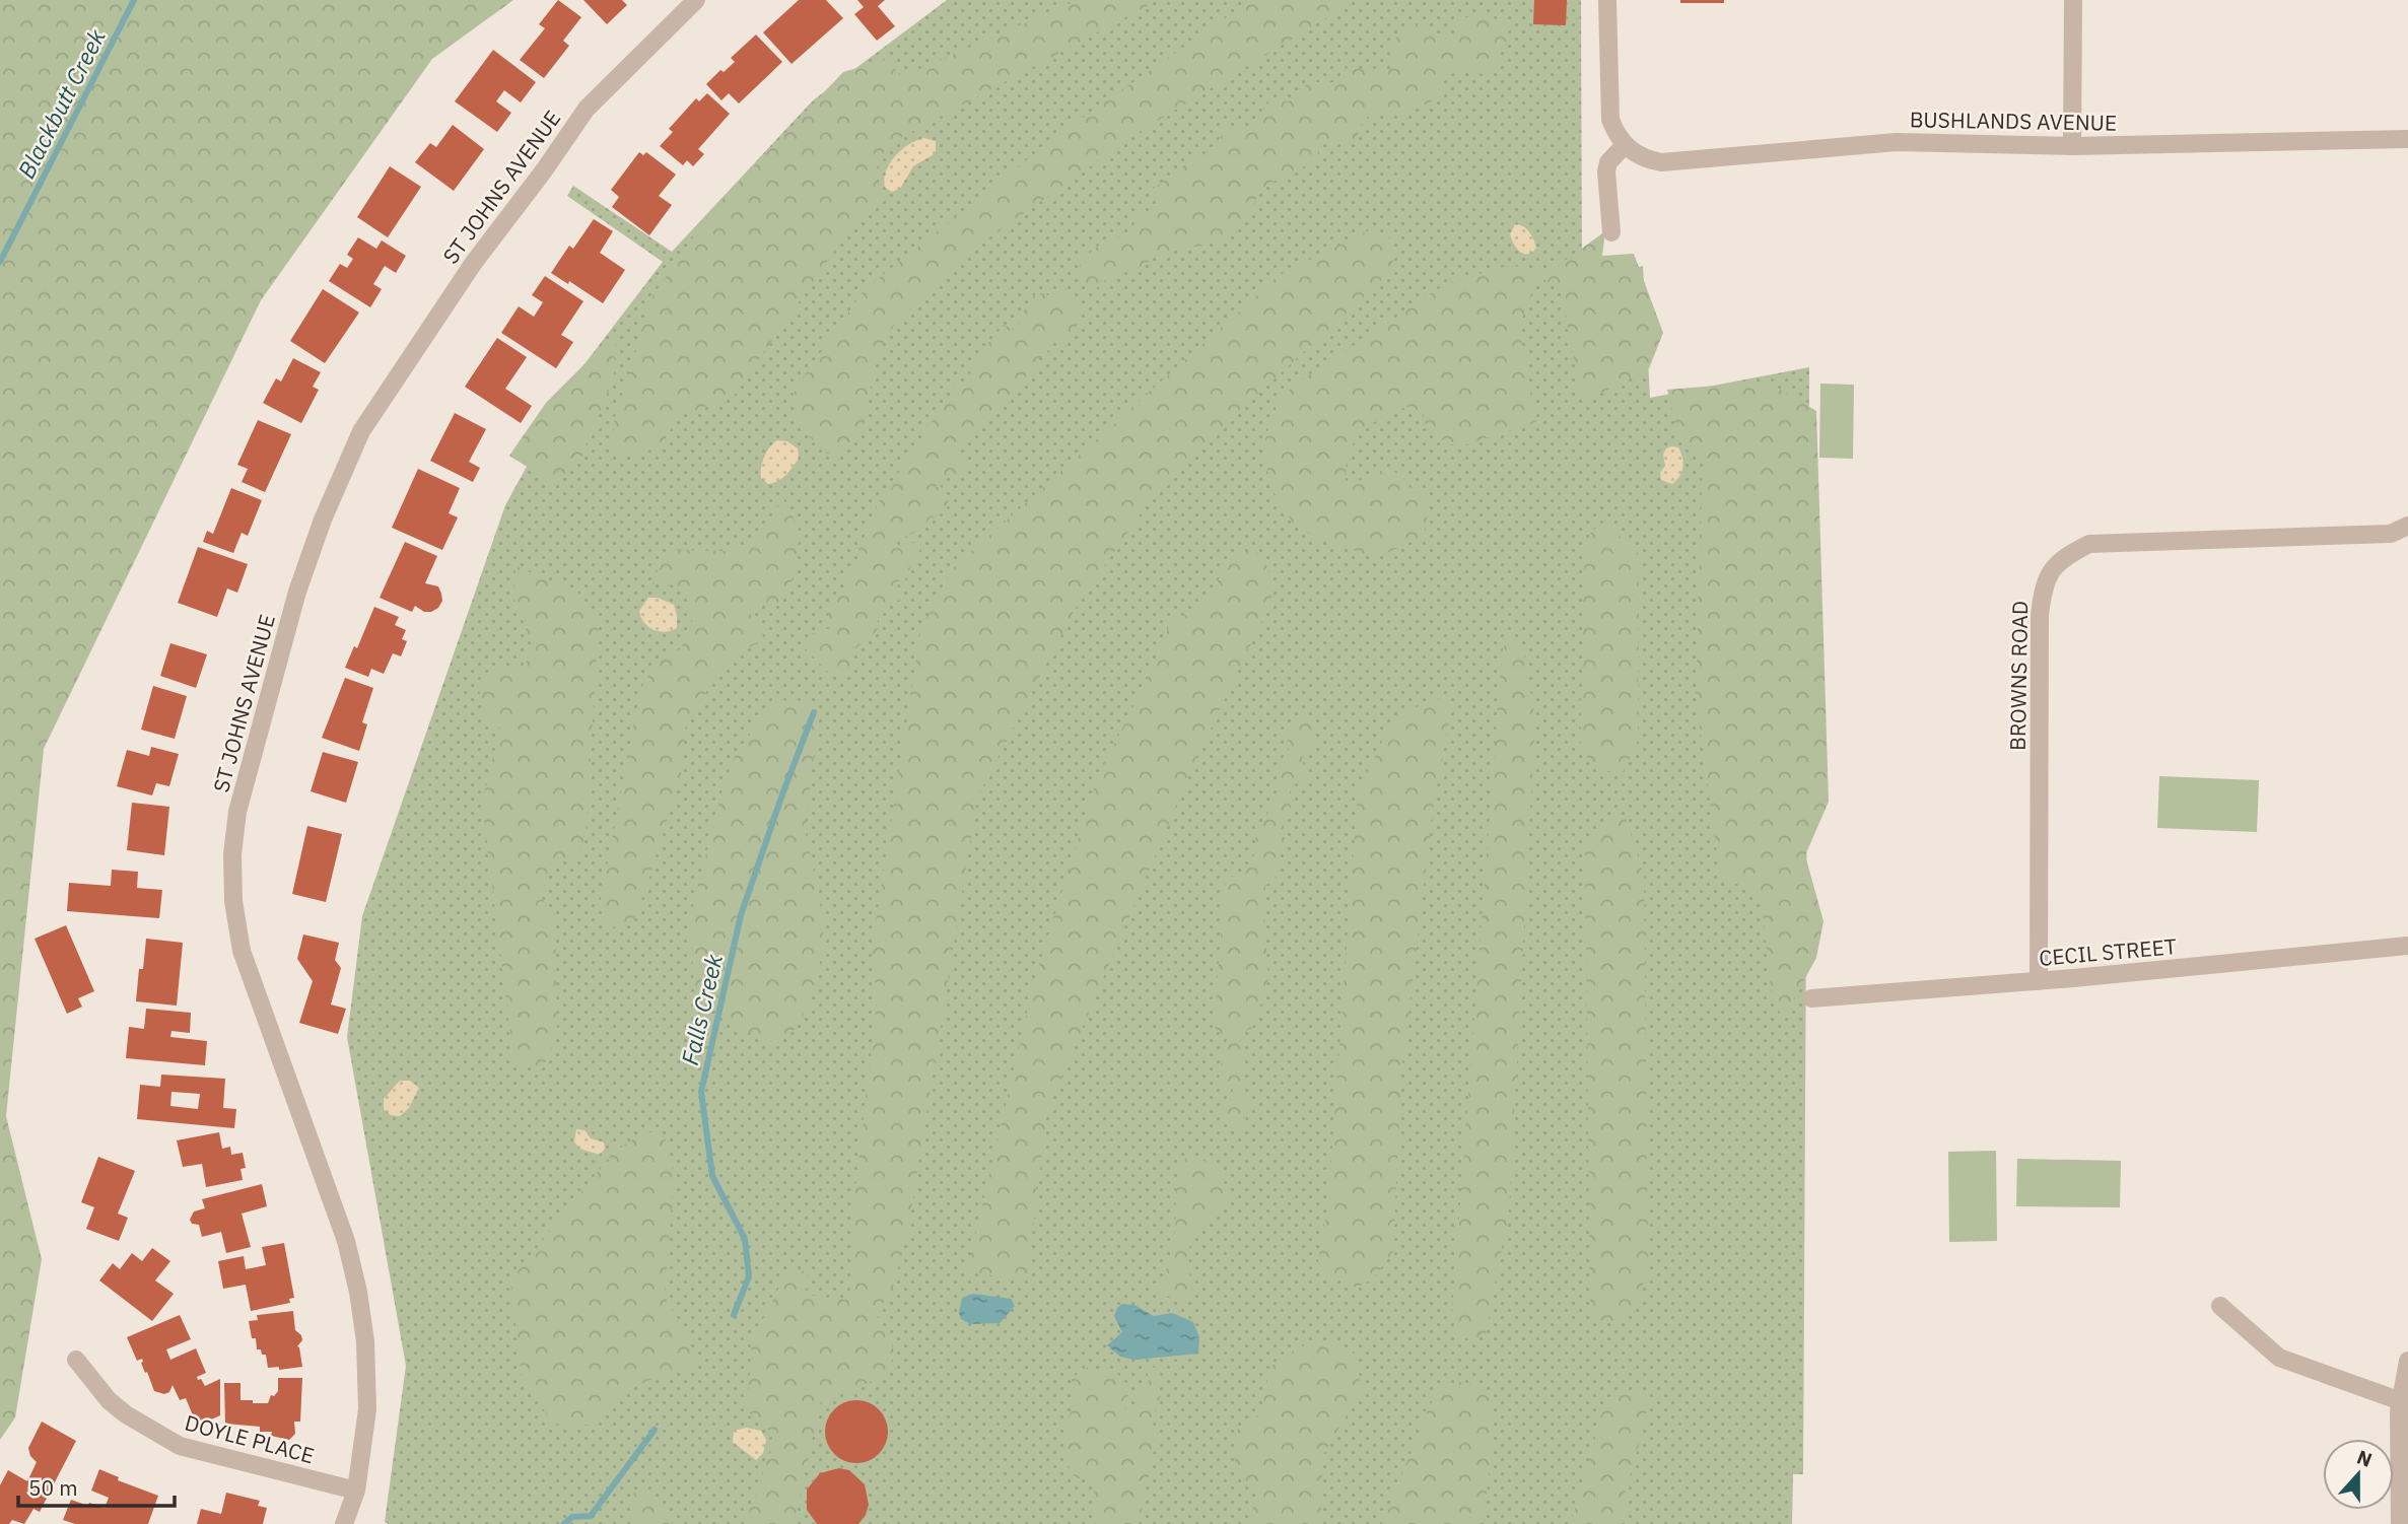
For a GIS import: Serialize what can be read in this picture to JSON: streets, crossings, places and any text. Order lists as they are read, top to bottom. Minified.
{"streets":{"street":["BUSHLANDS AVENUE","ST JOHNS AVENUE","BROWNS ROAD","CECIL STREET","DOYLE PLACE"]},"crossings":[["ST JOHNS AVENUE","DOYLE PLACE"],["BROWNS ROAD","CECIL STREET"]],"water":["Blackbutt Creek","Falls Creek"],"scale_bar":"50 m","north":"top"}
